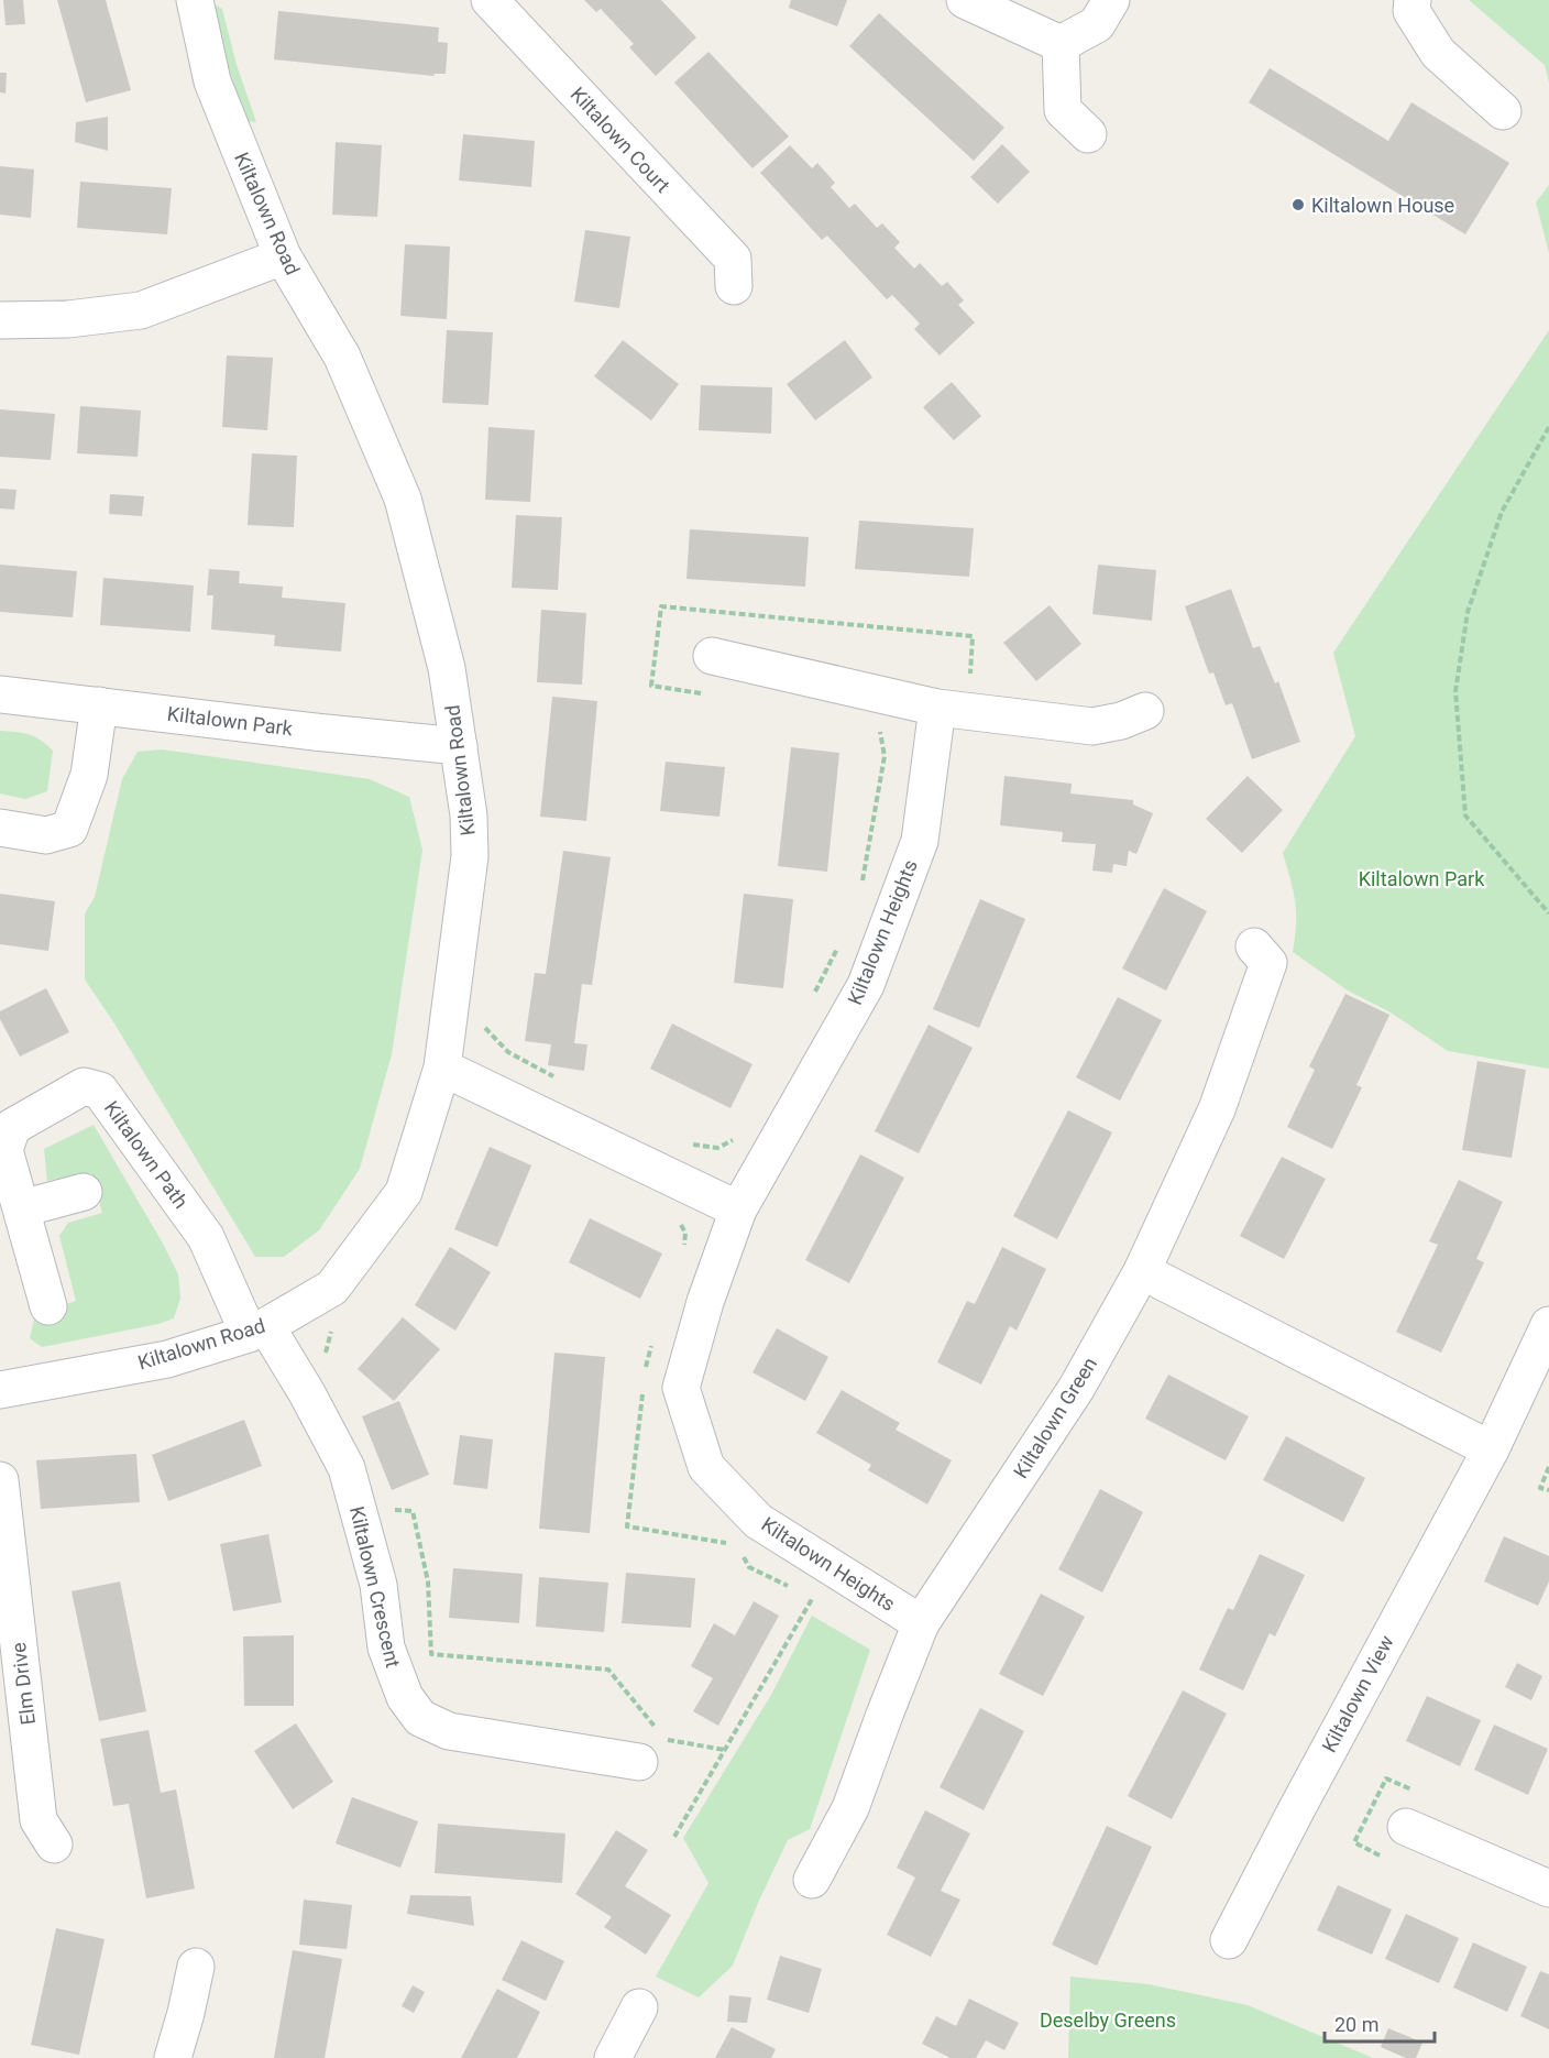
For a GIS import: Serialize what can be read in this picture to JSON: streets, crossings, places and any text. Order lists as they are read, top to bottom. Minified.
{"streets":{"street":["Kiltalown Court","Kiltalown Road","Kiltalown Park","Kiltalown Heights","Kiltalown Path","Kiltalown Green","Kiltalown Crescent","Elm Drive","Kiltalown View"]},"crossings":[["Kiltalown Road","Kiltalown Park"],["Kiltalown Road","Kiltalown Path"],["Kiltalown Road","Kiltalown Crescent"],["Kiltalown Heights","Kiltalown Green"],["Kiltalown Path","Kiltalown Crescent"]],"parks":["Kiltalown Park","Deselby Greens"],"places":["Kiltalown House"],"scale_bar":"20 m"}
